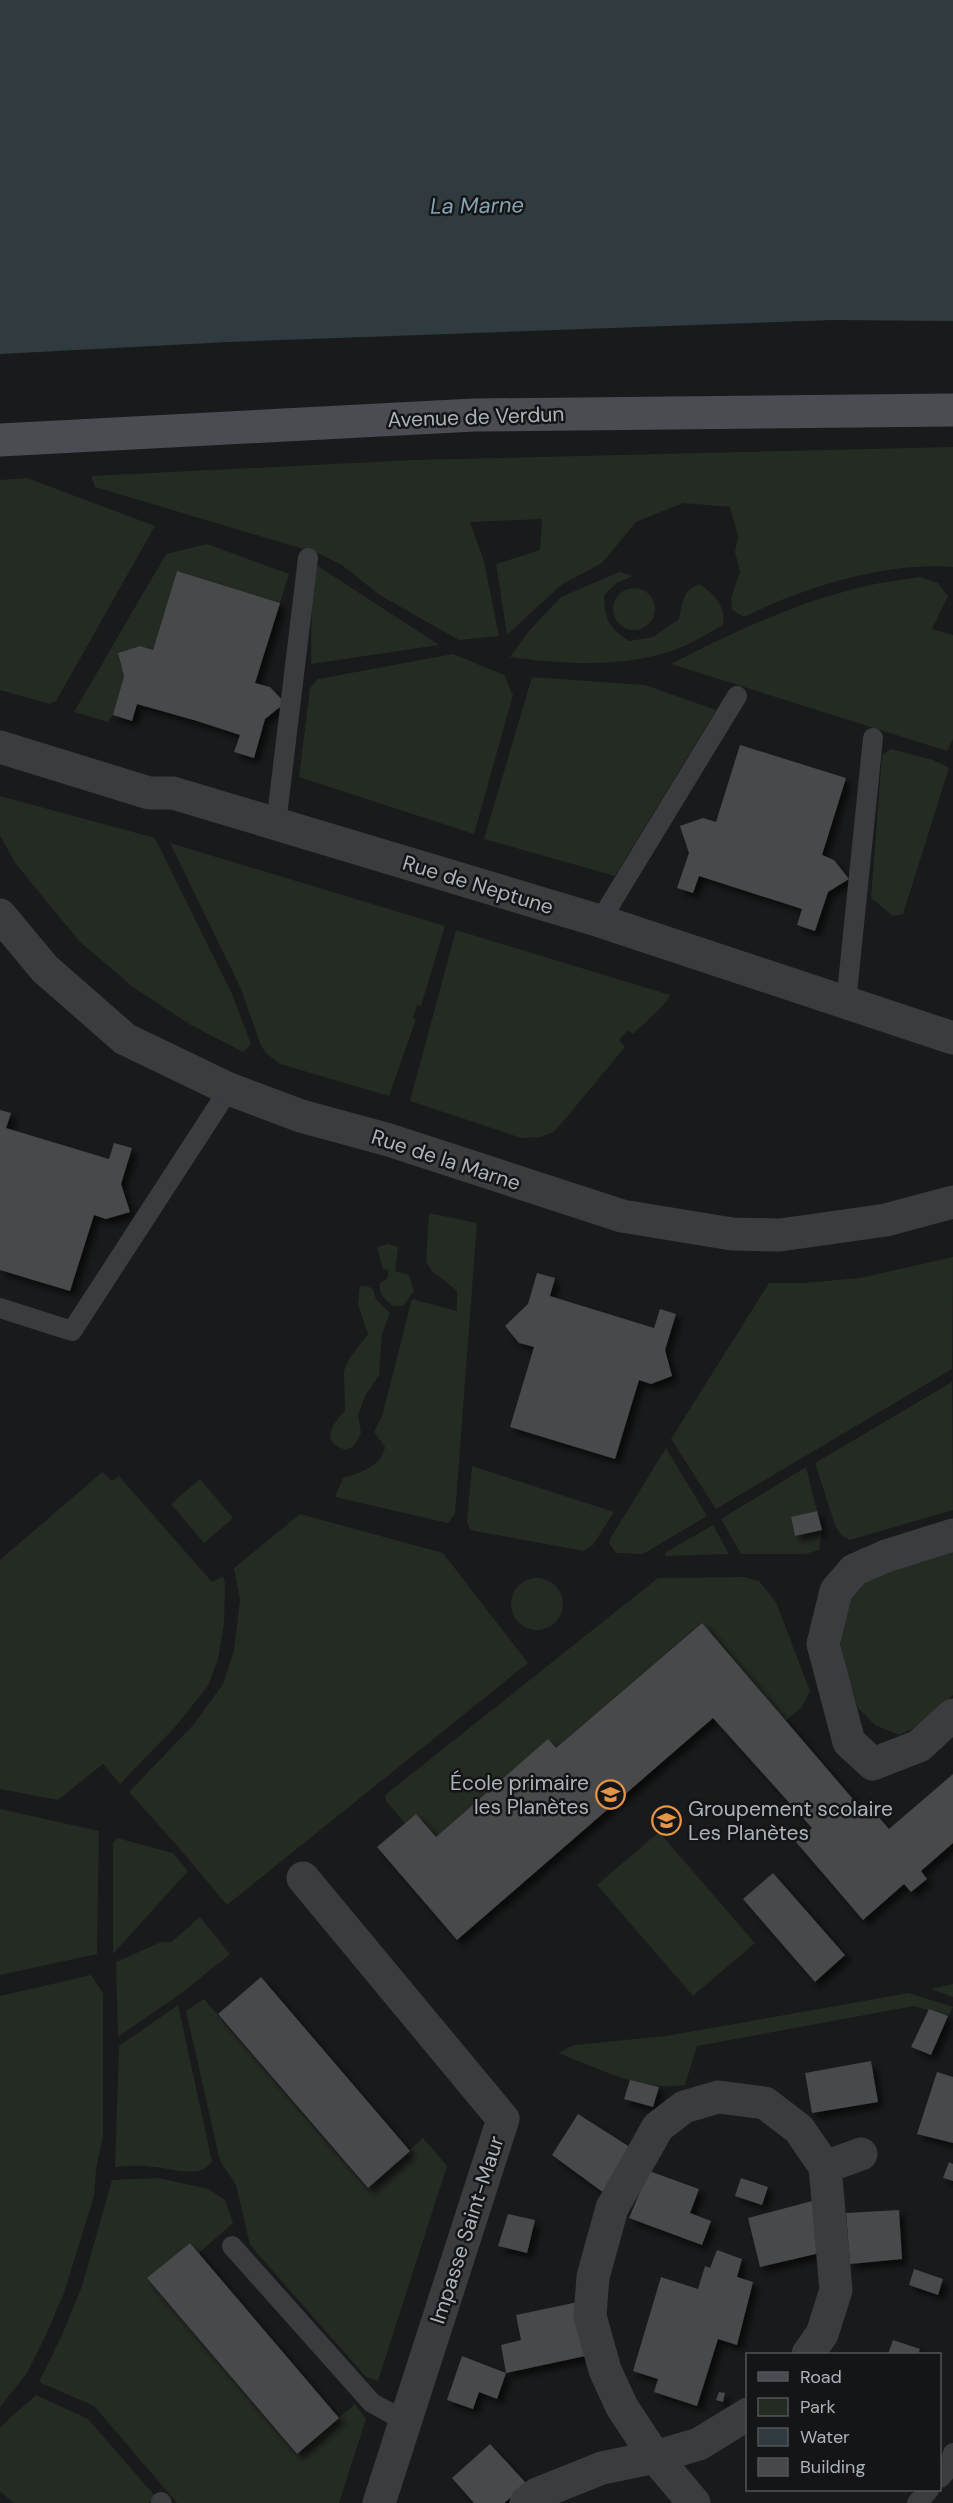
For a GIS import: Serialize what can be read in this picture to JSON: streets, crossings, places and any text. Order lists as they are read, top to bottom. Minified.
{"streets":{"street":["Avenue de Verdun","Rue de Neptune","Rue de la Marne","Impasse Saint-Maur"]},"water":["La Marne"],"places":{"school or university":["École primaire les Planètes","Groupement scolaire Les Planètes"]},"legend":["Road","Park","Water","Building"]}
